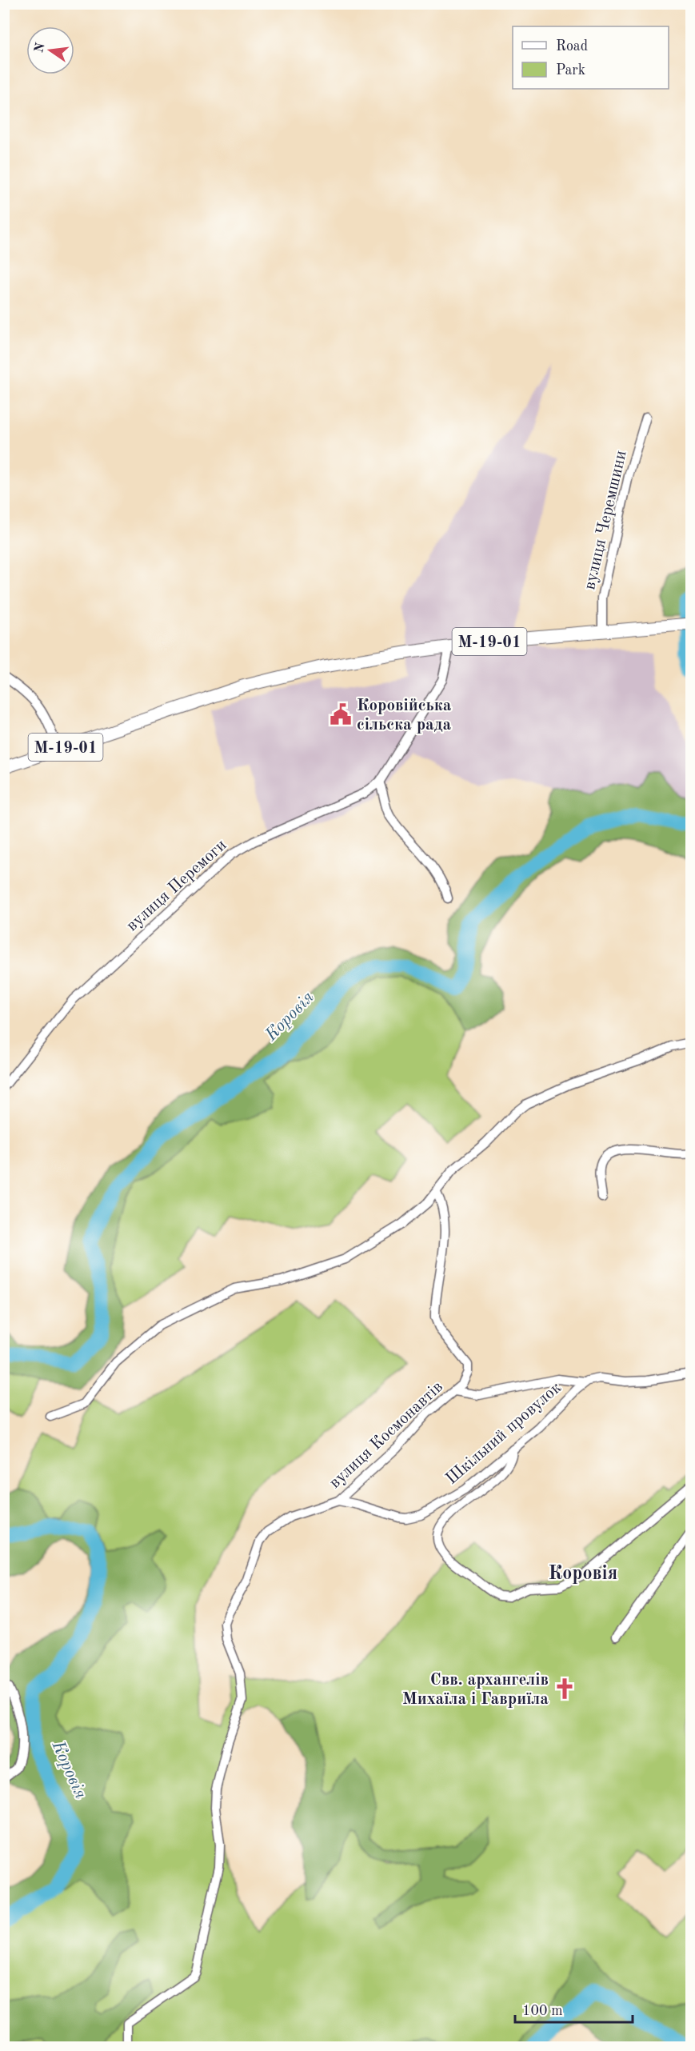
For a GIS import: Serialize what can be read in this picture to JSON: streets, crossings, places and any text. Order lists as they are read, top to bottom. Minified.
{"streets":{"main road":["М-19-01"],"street":["вулиця Черемшини","вулиця Перемоги","Шкільний провулок","вулиця Космонавтів"]},"crossings":[["вулиця Черемшини","М-19-01"],["М-19-01","вулиця Перемоги"],["Шкільний провулок","вулиця Космонавтів"]],"districts":["Коровія"],"water":["Коровія"],"places":{"public building":["Коровійська сільска рада"],"church":["Свв. архангелів Михаїла і Гавриїла"]},"legend":["Road","Park"],"scale_bar":"100 m","north":"left"}
